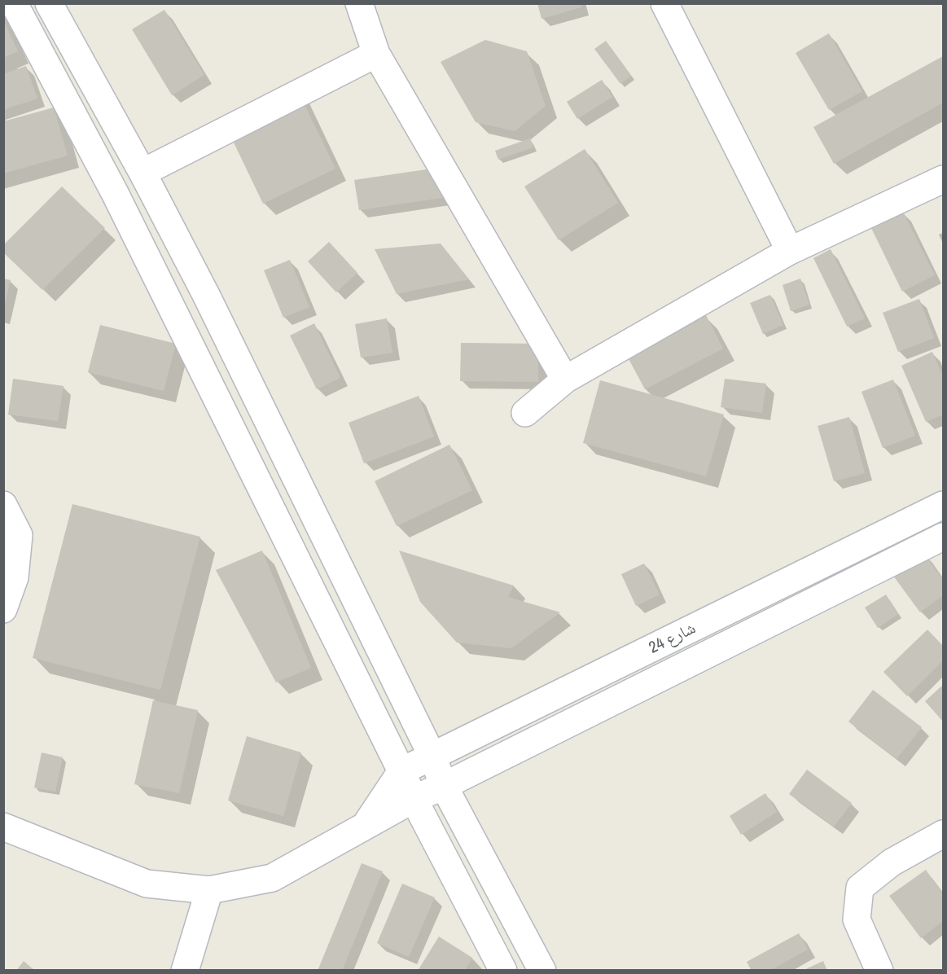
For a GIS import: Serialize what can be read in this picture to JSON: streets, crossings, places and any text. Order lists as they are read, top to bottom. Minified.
{"streets":{"street":["شارع 24"]}}
